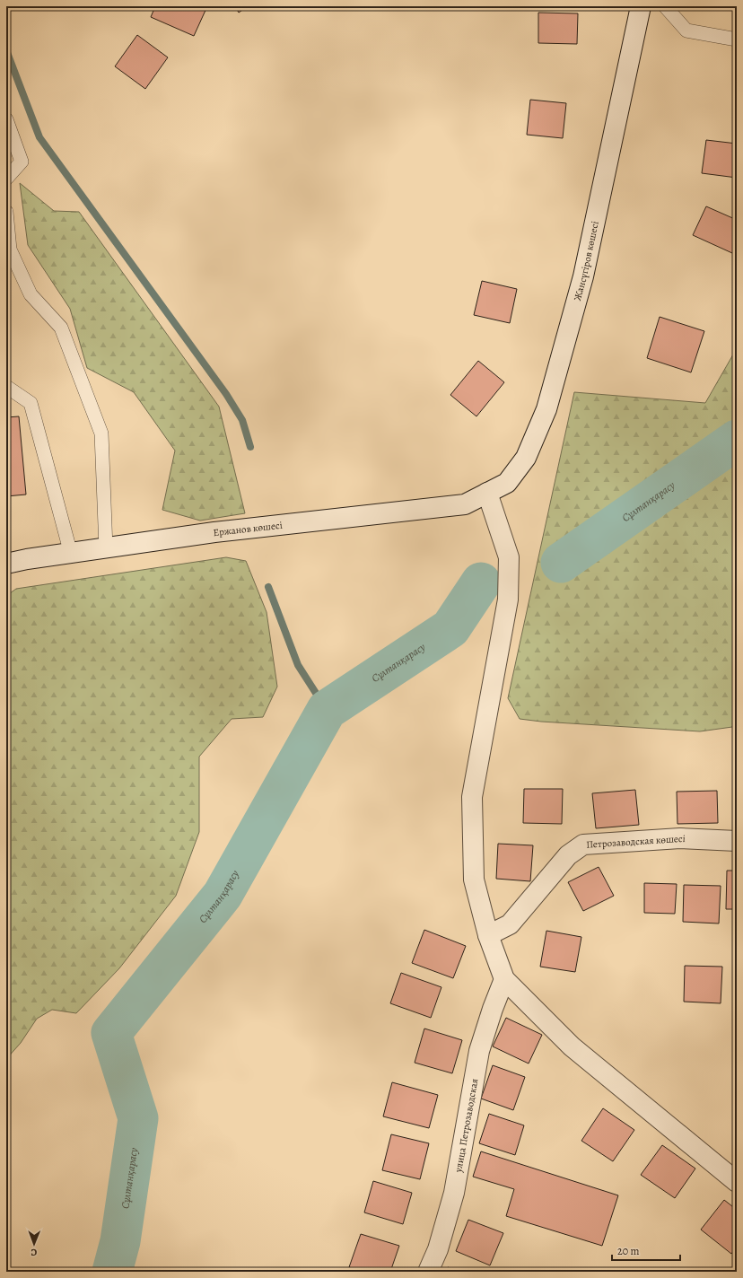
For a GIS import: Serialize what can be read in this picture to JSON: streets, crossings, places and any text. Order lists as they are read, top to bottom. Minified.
{"streets":{"street":["Жансүгіров көшесі","Ержанов көшесі","Петрозаводская көшесі","улица Петрозаводская"]},"crossings":[["Жансүгіров көшесі","Ержанов көшесі"]],"water":["Сұлтанқарасу"],"scale_bar":"20 m","north":"bottom"}
